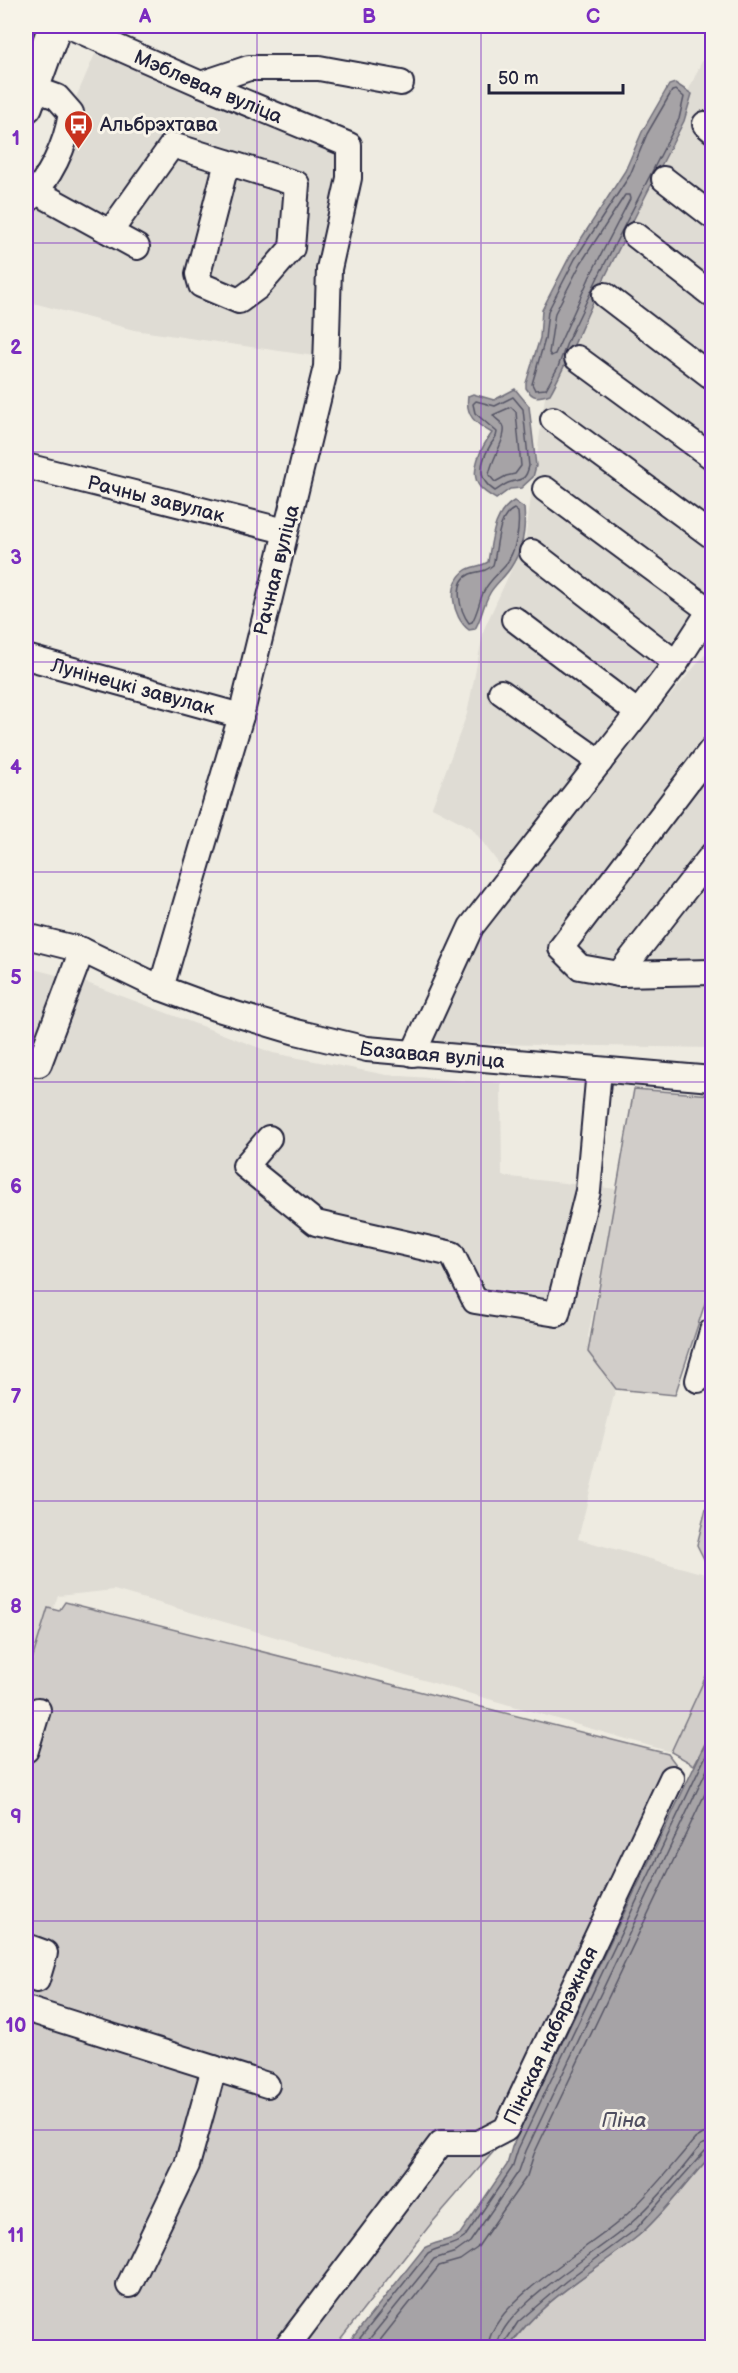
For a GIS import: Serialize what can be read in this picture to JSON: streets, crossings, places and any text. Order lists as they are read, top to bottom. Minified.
{"streets":{"street":["Мэблевая вуліца","Рачны завулак","Рачная вуліца","Лунінецкі завулак","Базавая вуліца","Пінская набярэжная"]},"crossings":[["Мэблевая вуліца","Рачная вуліца"],["Рачны завулак","Рачная вуліца"],["Рачная вуліца","Лунінецкі завулак"],["Рачная вуліца","Базавая вуліца"]],"water":["Піна"],"places":{"bus stop":["Альбрэхтава"]},"scale_bar":"50 m","grid":{"columns":["A","B","C"],"rows":["1","2","3","4","5","6","7","8","9","10","11"]}}
